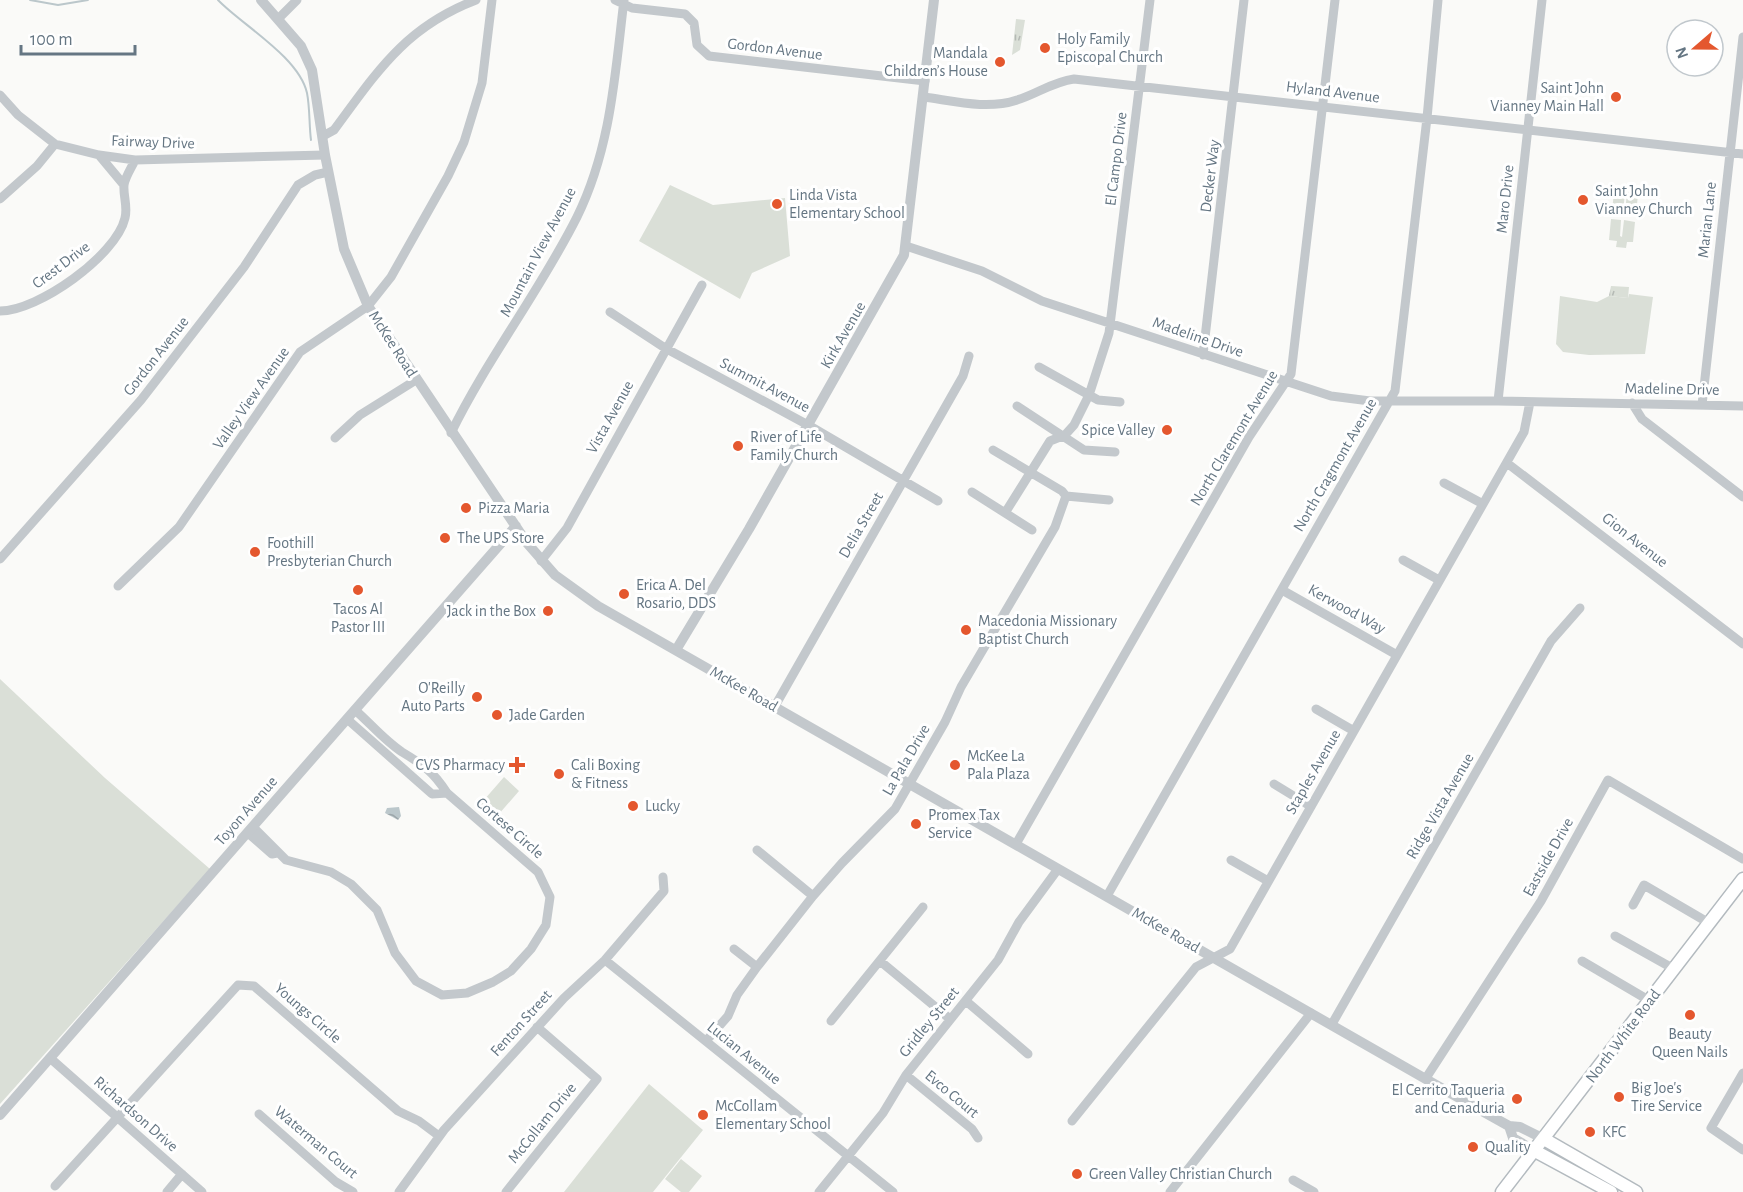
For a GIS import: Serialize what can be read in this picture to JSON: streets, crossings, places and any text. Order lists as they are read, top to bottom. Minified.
{"streets":{"main road":["McKee Road","North White Road"],"street":["Gordon Avenue","Hyland Avenue","Fairway Drive","El Campo Drive","Decker Way","Maro Drive","Marian Lane","Mountain View Avenue","Crest Drive","Kirk Avenue","Madeline Drive","Summit Avenue","Valley View Avenue","Vista Avenue","North Claremont Avenue","North Cragmont Avenue","Delia Street","Gion Avenue","Kerwood Way","La Pala Drive","Staples Avenue","Ridge Vista Avenue","Toyon Avenue","Cortese Circle","Eastside Drive","Youngs Circle","Gridley Street","Fenton Street","Lucian Avenue","Evco Court","Richardson Drive","McCollam Drive","Waterman Court"]},"crossings":[["Gordon Avenue","Mountain View Avenue"],["Gordon Avenue","Kirk Avenue"],["Gordon Avenue","McKee Road"],["Hyland Avenue","El Campo Drive"],["Hyland Avenue","Decker Way"],["Hyland Avenue","Maro Drive"],["Hyland Avenue","Marian Lane"],["Hyland Avenue","Kirk Avenue"],["Hyland Avenue","North Claremont Avenue"],["Hyland Avenue","North Cragmont Avenue"],["Fairway Drive","Crest Drive"],["Fairway Drive","McKee Road"],["El Campo Drive","Madeline Drive"],["Decker Way","Madeline Drive"],["Maro Drive","Madeline Drive"],["Marian Lane","Madeline Drive"],["Mountain View Avenue","McKee Road"],["Kirk Avenue","Madeline Drive"],["Kirk Avenue","McKee Road"],["Kirk Avenue","Summit Avenue"],["Madeline Drive","North Claremont Avenue"],["Madeline Drive","North Cragmont Avenue"],["Madeline Drive","Staples Avenue"],["McKee Road","Valley View Avenue"],["McKee Road","Vista Avenue"],["McKee Road","North Claremont Avenue"],["McKee Road","North Cragmont Avenue"],["McKee Road","Delia Street"],["McKee Road","La Pala Drive"],["McKee Road","Staples Avenue"],["McKee Road","Ridge Vista Avenue"],["McKee Road","Toyon Avenue"],["McKee Road","Eastside Drive"],["McKee Road","Gridley Street"],["McKee Road","North White Road"],["Summit Avenue","Vista Avenue"],["Summit Avenue","Delia Street"],["North Cragmont Avenue","Kerwood Way"],["Gion Avenue","Staples Avenue"],["Kerwood Way","Staples Avenue"],["La Pala Drive","Lucian Avenue"],["Toyon Avenue","Cortese Circle"],["Toyon Avenue","Richardson Drive"],["Youngs Circle","Fenton Street"],["Youngs Circle","Richardson Drive"],["Gridley Street","Lucian Avenue"],["Gridley Street","Evco Court"],["Fenton Street","Lucian Avenue"],["Fenton Street","McCollam Drive"]],"places":{"other":["Holy Family Episcopal Church","Mandala Children’s House","Saint John Vianney Main Hall","Saint John Vianney Church","Linda Vista Elementary School","Spice Valley","River of Life Family Church","Pizza Maria","The UPS Store","Foothill Presbyterian Church","Tacos Al Pastor III","Erica A. Del Rosario, DDS","Jack in the Box","Macedonia Missionary Baptist Church","O'Reilly Auto Parts","Jade Garden","McKee La Pala Plaza","Cali Boxing & Fitness","Lucky","Promex Tax Service","Beauty Queen Nails","Big Joe's Tire Service","El Cerrito Taqueria and Cenaduria","McCollam Elementary School","KFC","Quality","Green Valley Christian Church"],"health":["CVS Pharmacy"]},"scale_bar":"100 m","north":"left"}
